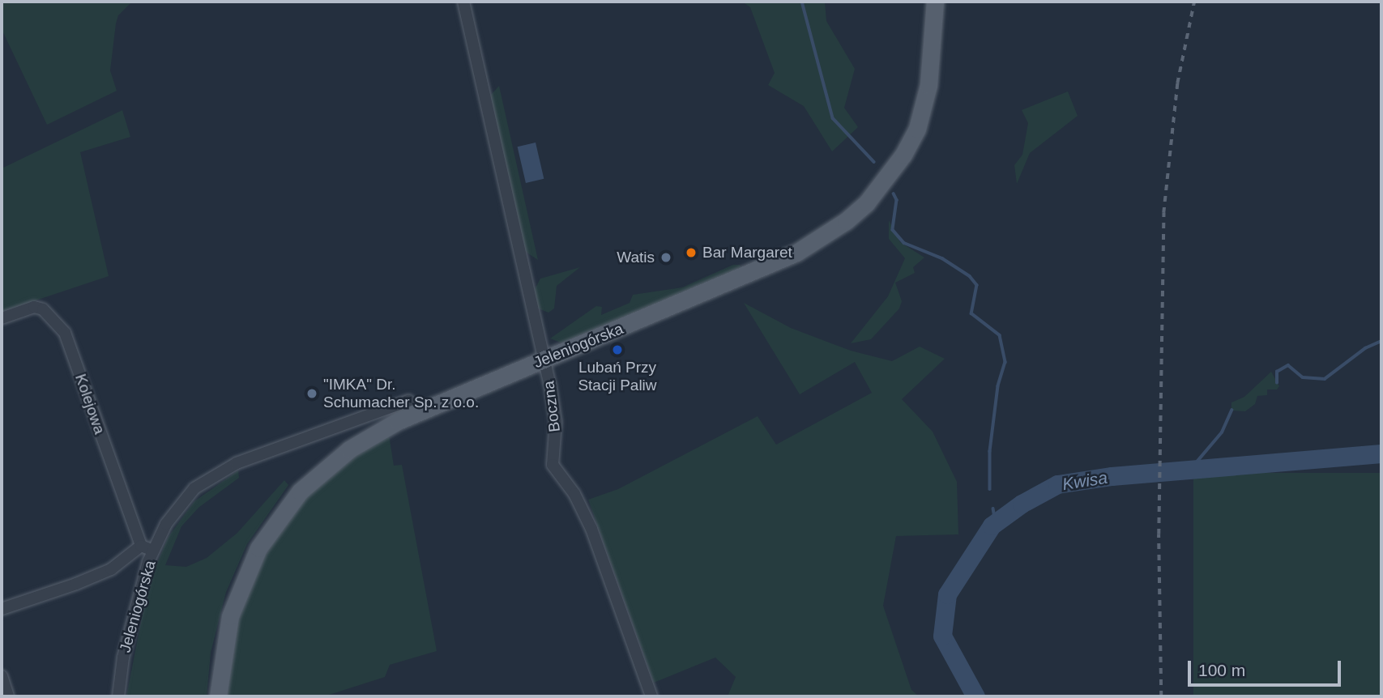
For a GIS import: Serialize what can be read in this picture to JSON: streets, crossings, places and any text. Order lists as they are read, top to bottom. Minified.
{"streets":{"main road":["Jeleniogórska"],"street":["Kolejowa","Boczna"]},"crossings":[["Jeleniogórska","Boczna"]],"water":["Kwisa"],"places":["Bar Margaret","Watis","Lubań Przy Stacji Paliw","\"IMKA\" Dr. Schumacher Sp. z o.o."],"scale_bar":"100 m"}
